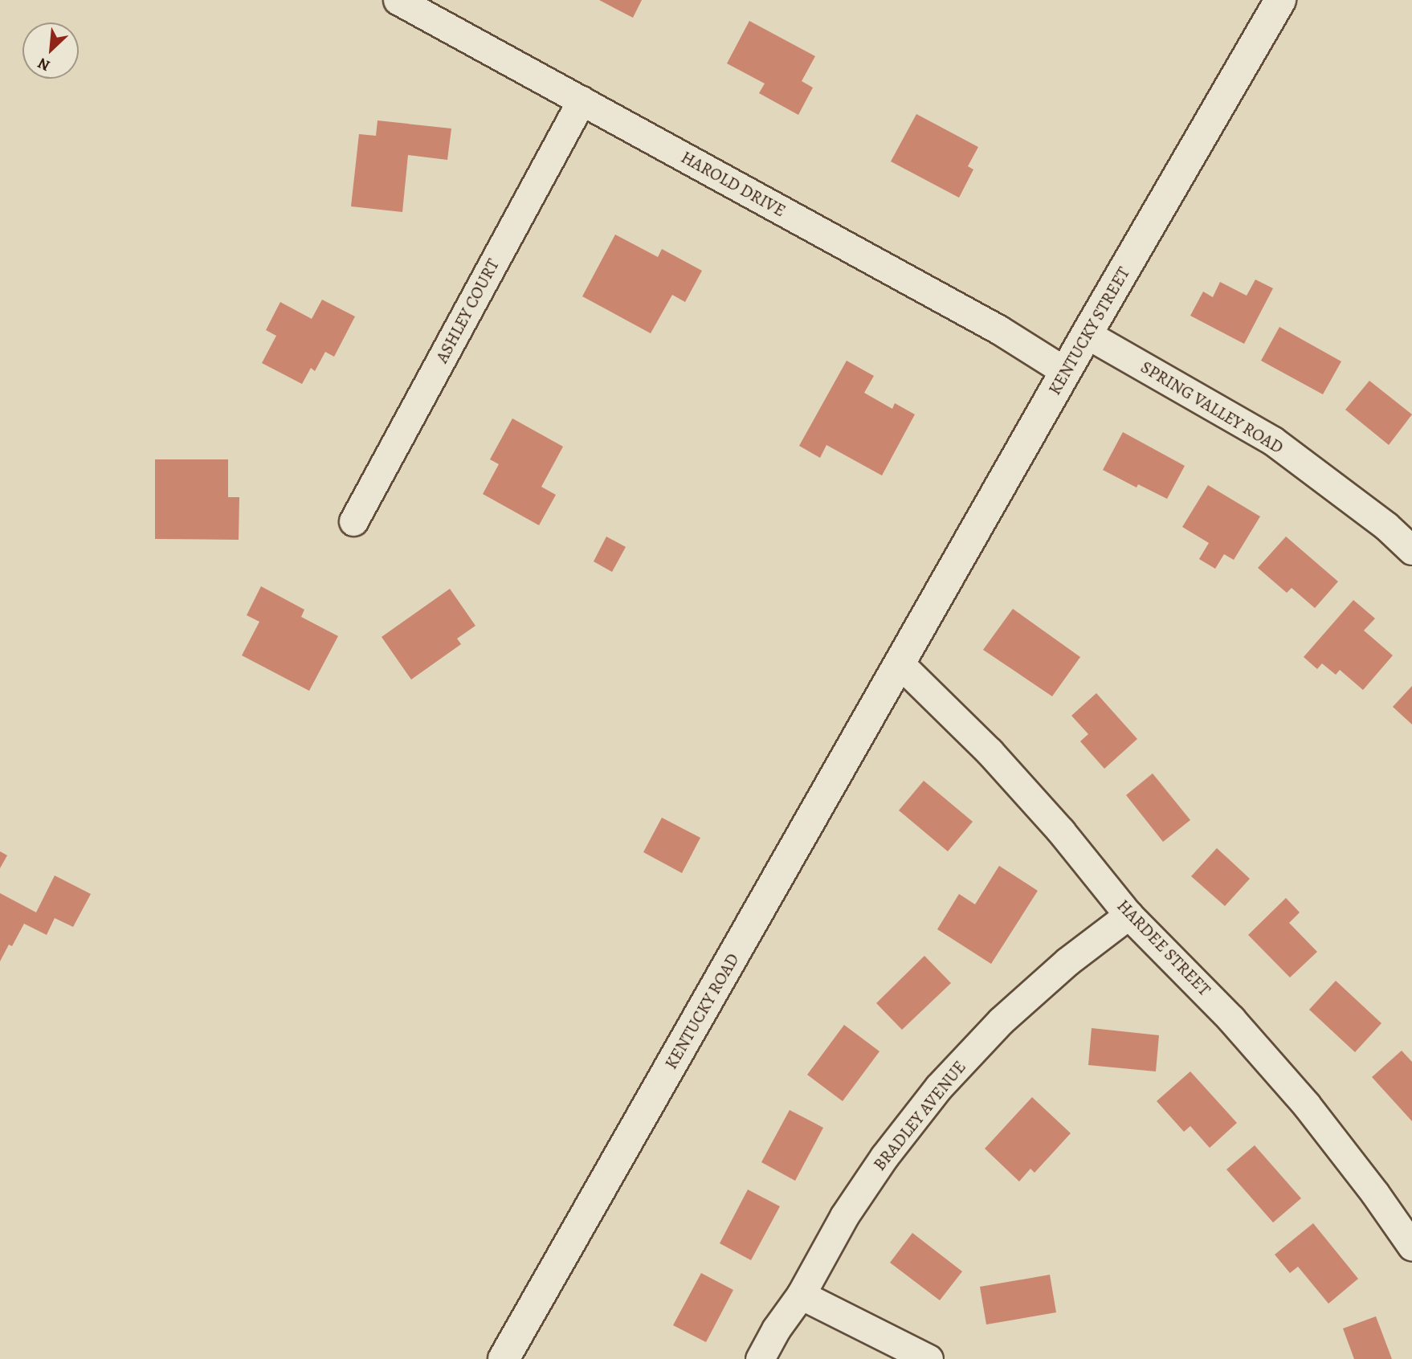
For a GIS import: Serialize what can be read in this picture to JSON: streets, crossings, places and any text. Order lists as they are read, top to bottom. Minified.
{"streets":{"street":["HAROLD DRIVE","ASHLEY COURT","KENTUCKY STREET","SPRING VALLEY ROAD","HARDEE STREET","KENTUCKY ROAD","BRADLEY AVENUE"]},"crossings":[["HAROLD DRIVE","ASHLEY COURT"],["HAROLD DRIVE","KENTUCKY STREET"],["KENTUCKY STREET","SPRING VALLEY ROAD"],["KENTUCKY STREET","HARDEE STREET"],["KENTUCKY STREET","KENTUCKY ROAD"],["HARDEE STREET","KENTUCKY ROAD"],["HARDEE STREET","BRADLEY AVENUE"]],"north":"bottom left"}
